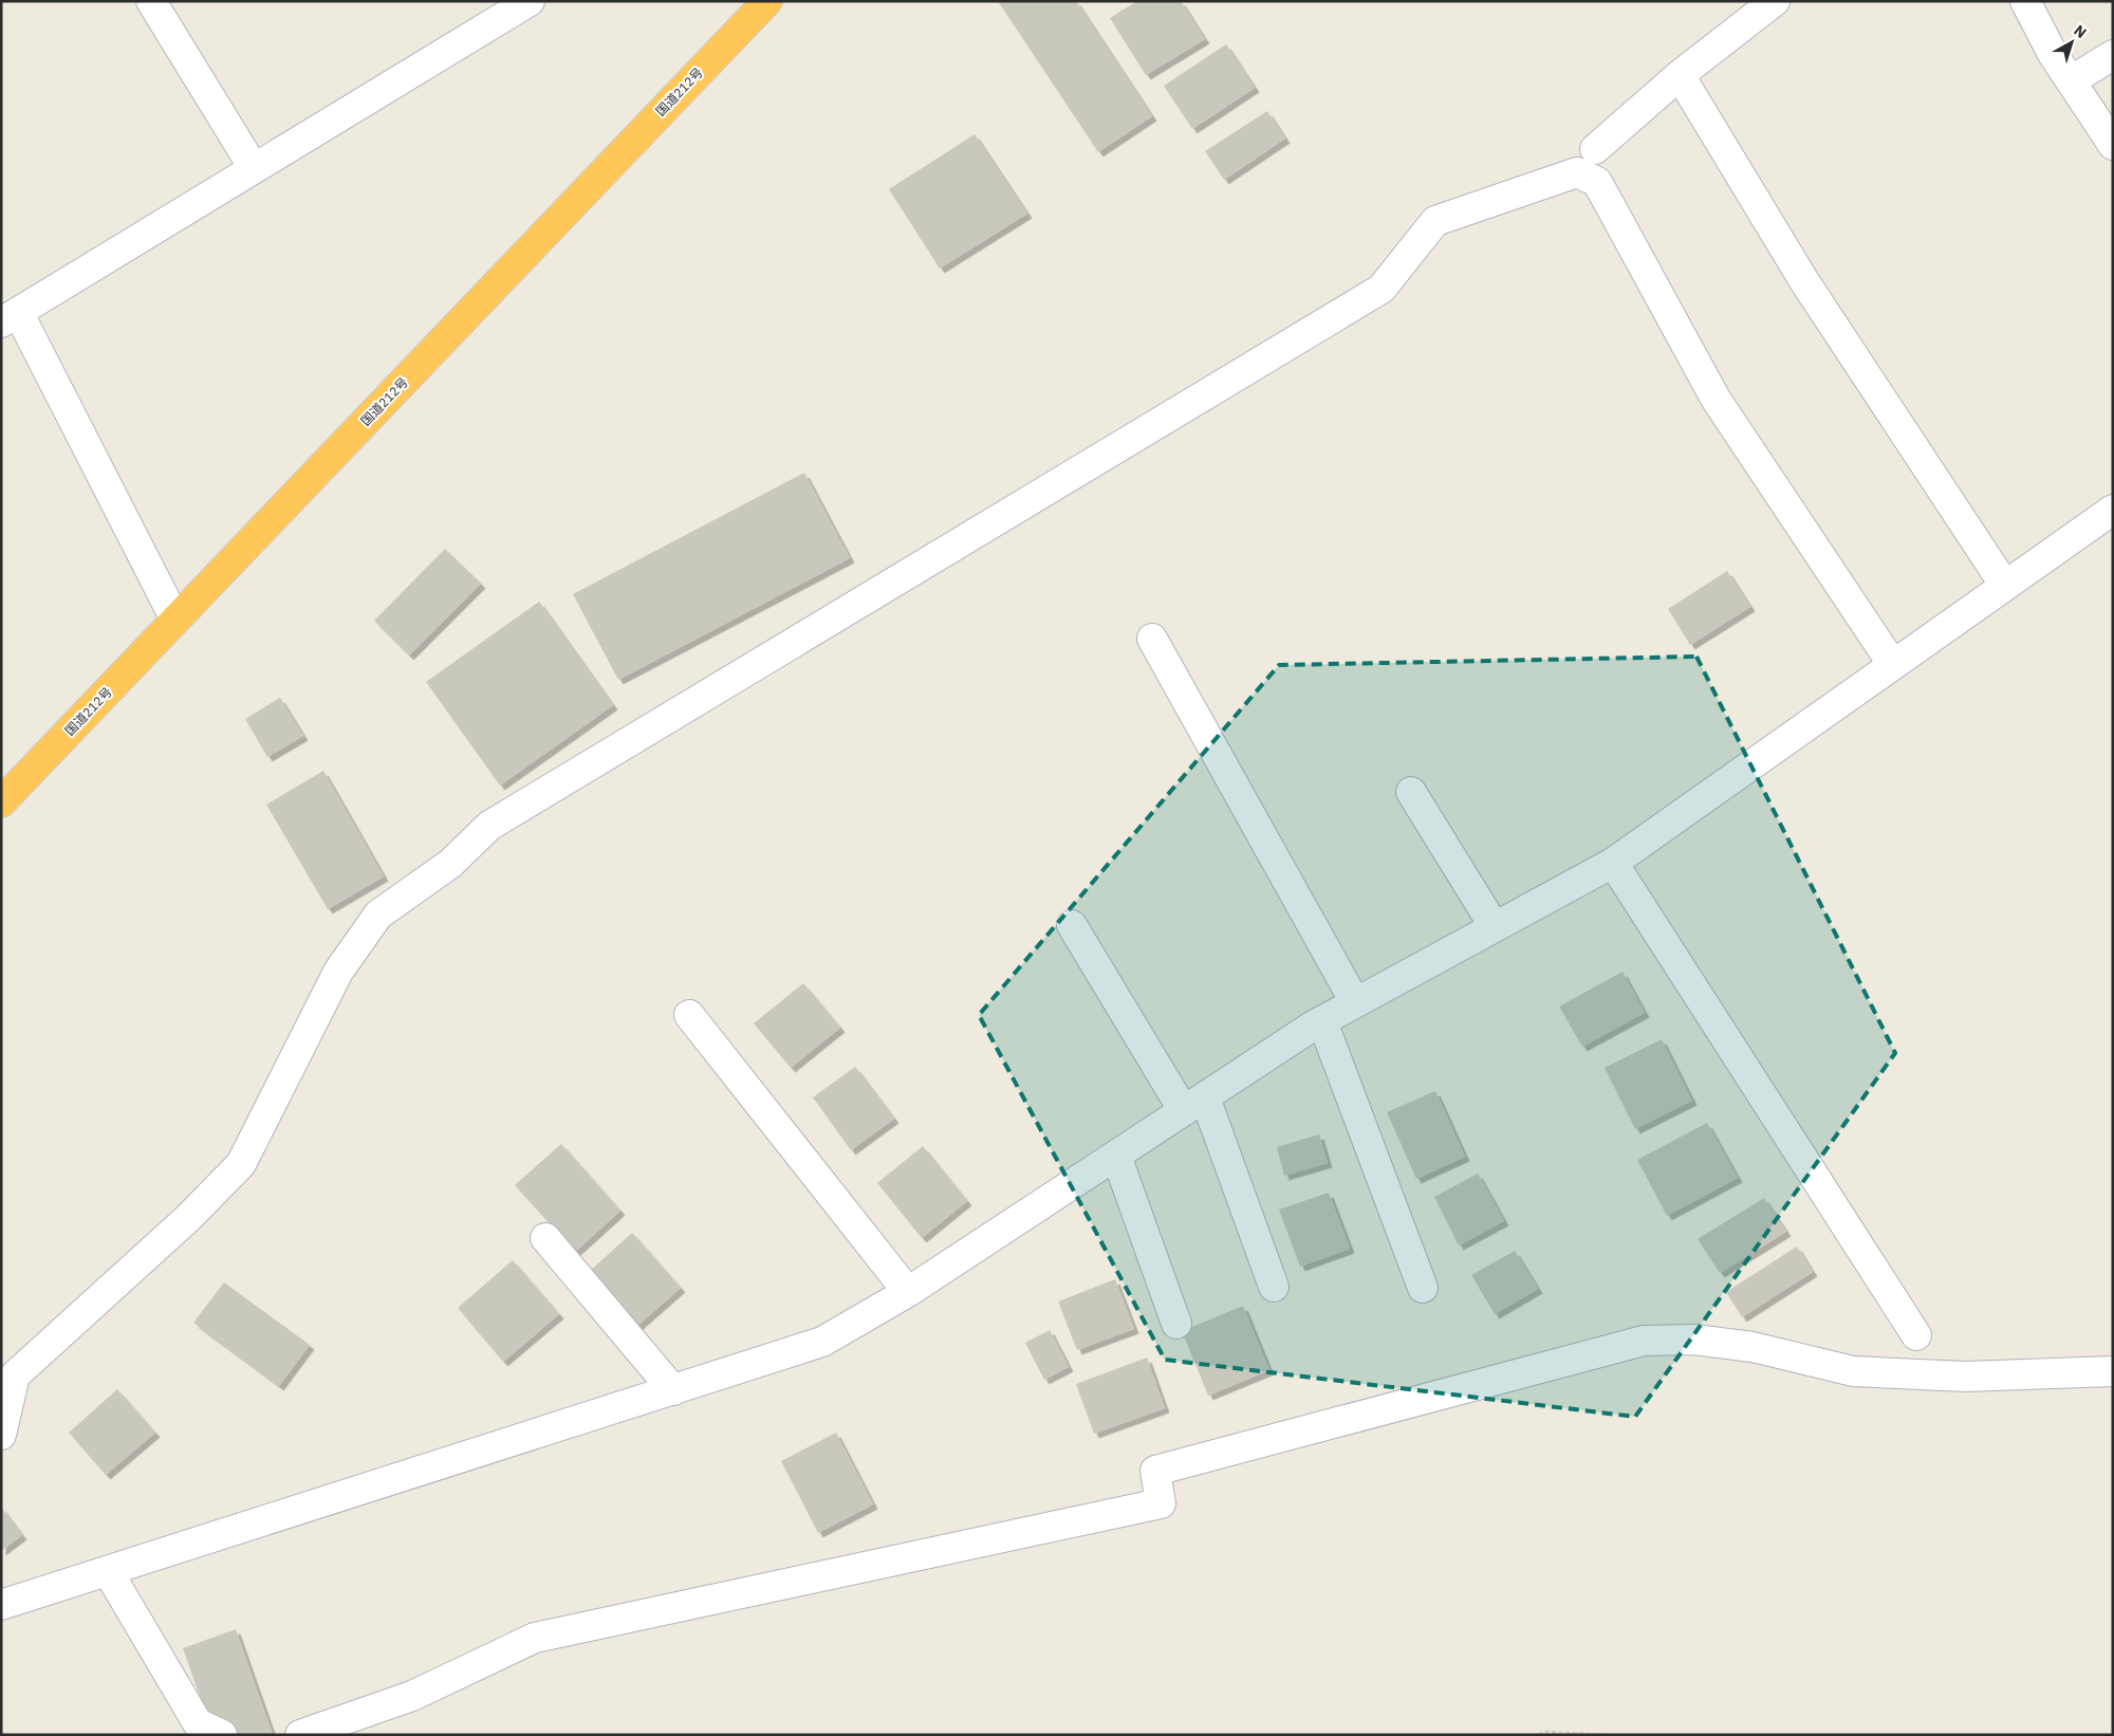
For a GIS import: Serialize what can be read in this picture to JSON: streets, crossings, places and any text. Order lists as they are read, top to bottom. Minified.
{"streets":{"highway":["国道212号"]},"north":"top right"}
